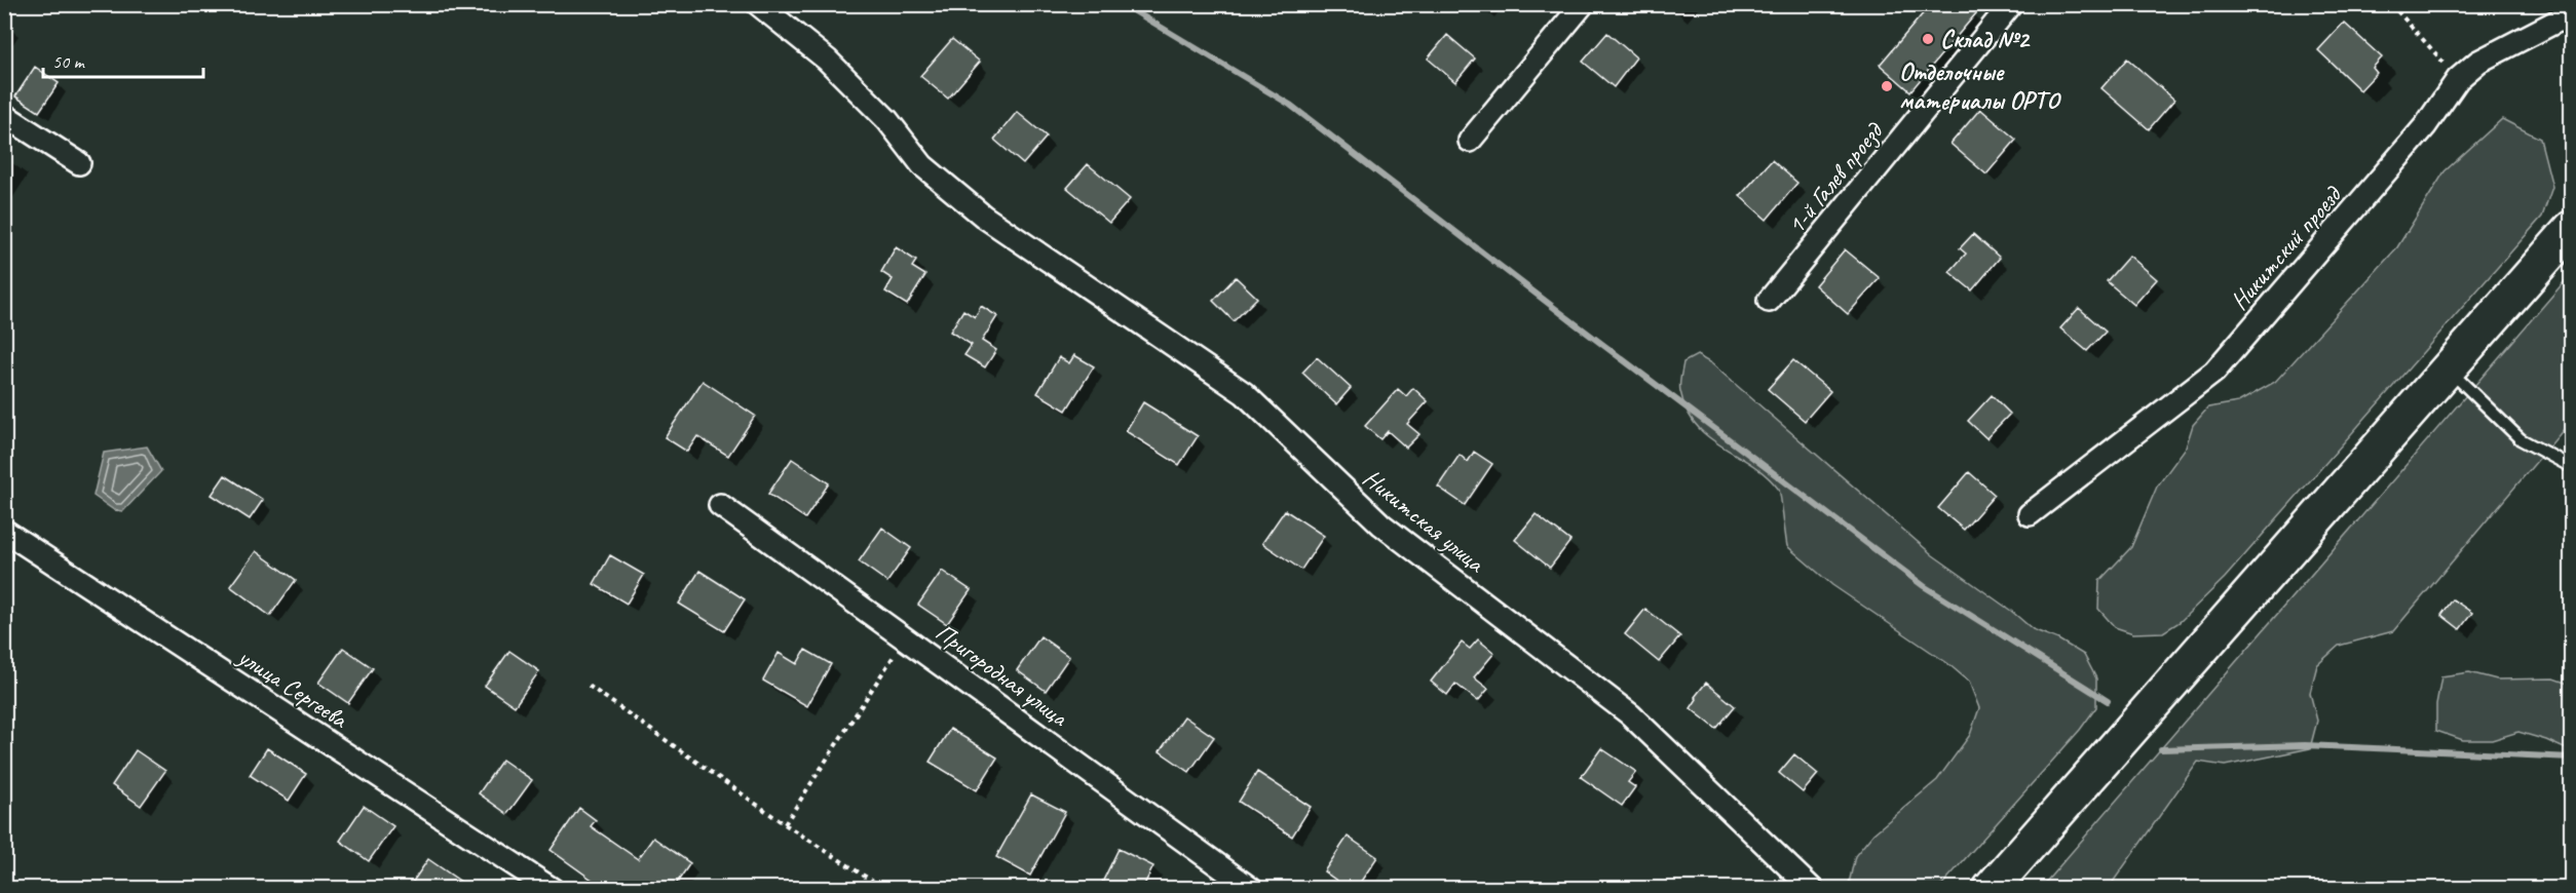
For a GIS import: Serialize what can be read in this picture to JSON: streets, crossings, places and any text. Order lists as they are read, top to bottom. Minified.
{"streets":{"street":["1-й Галев проезд","Никитский проезд","Никитская улица","Пригородная улица","улица Сергеева"]},"places":["Склад №2","Отделочные материалы ОРТО"],"scale_bar":"50 m"}
